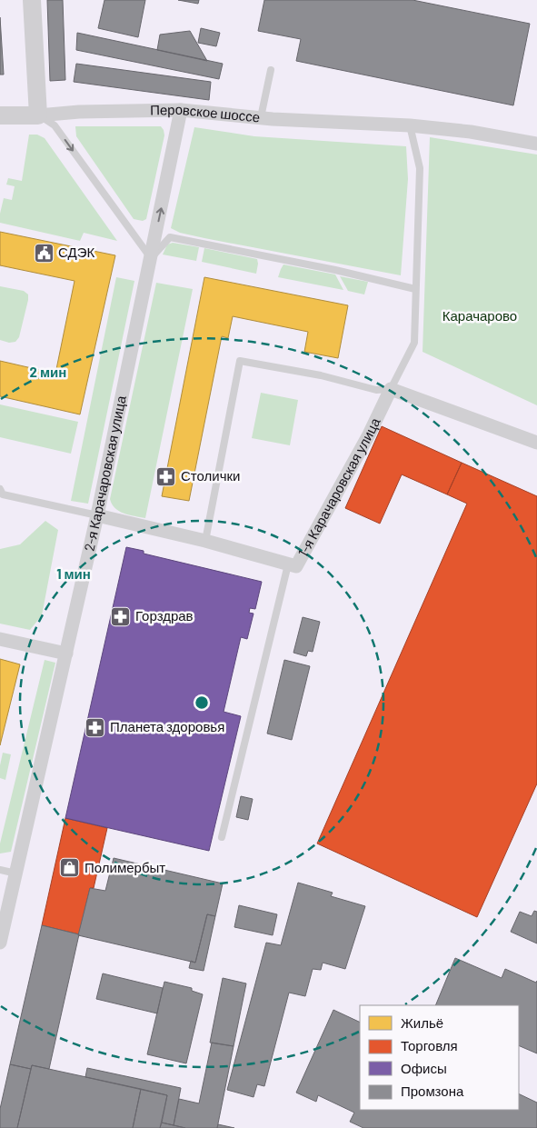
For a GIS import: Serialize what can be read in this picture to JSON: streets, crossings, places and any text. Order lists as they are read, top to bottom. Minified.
{"streets":{"street":["Перовское шоссе","2-я Карачаровская улица","1-я Карачаровская улица"]},"crossings":[["Перовское шоссе","2-я Карачаровская улица"],["2-я Карачаровская улица","1-я Карачаровская улица"]],"parks":["Карачарово"],"places":{"public building":["СДЭК"],"pharmacy":["Столички","Горздрав","Планета здоровья"],"shop":["Полимербыт"]},"legend":["Жильё","Торговля","Офисы","Промзона"],"rings":["2 мин","1 мин"]}
